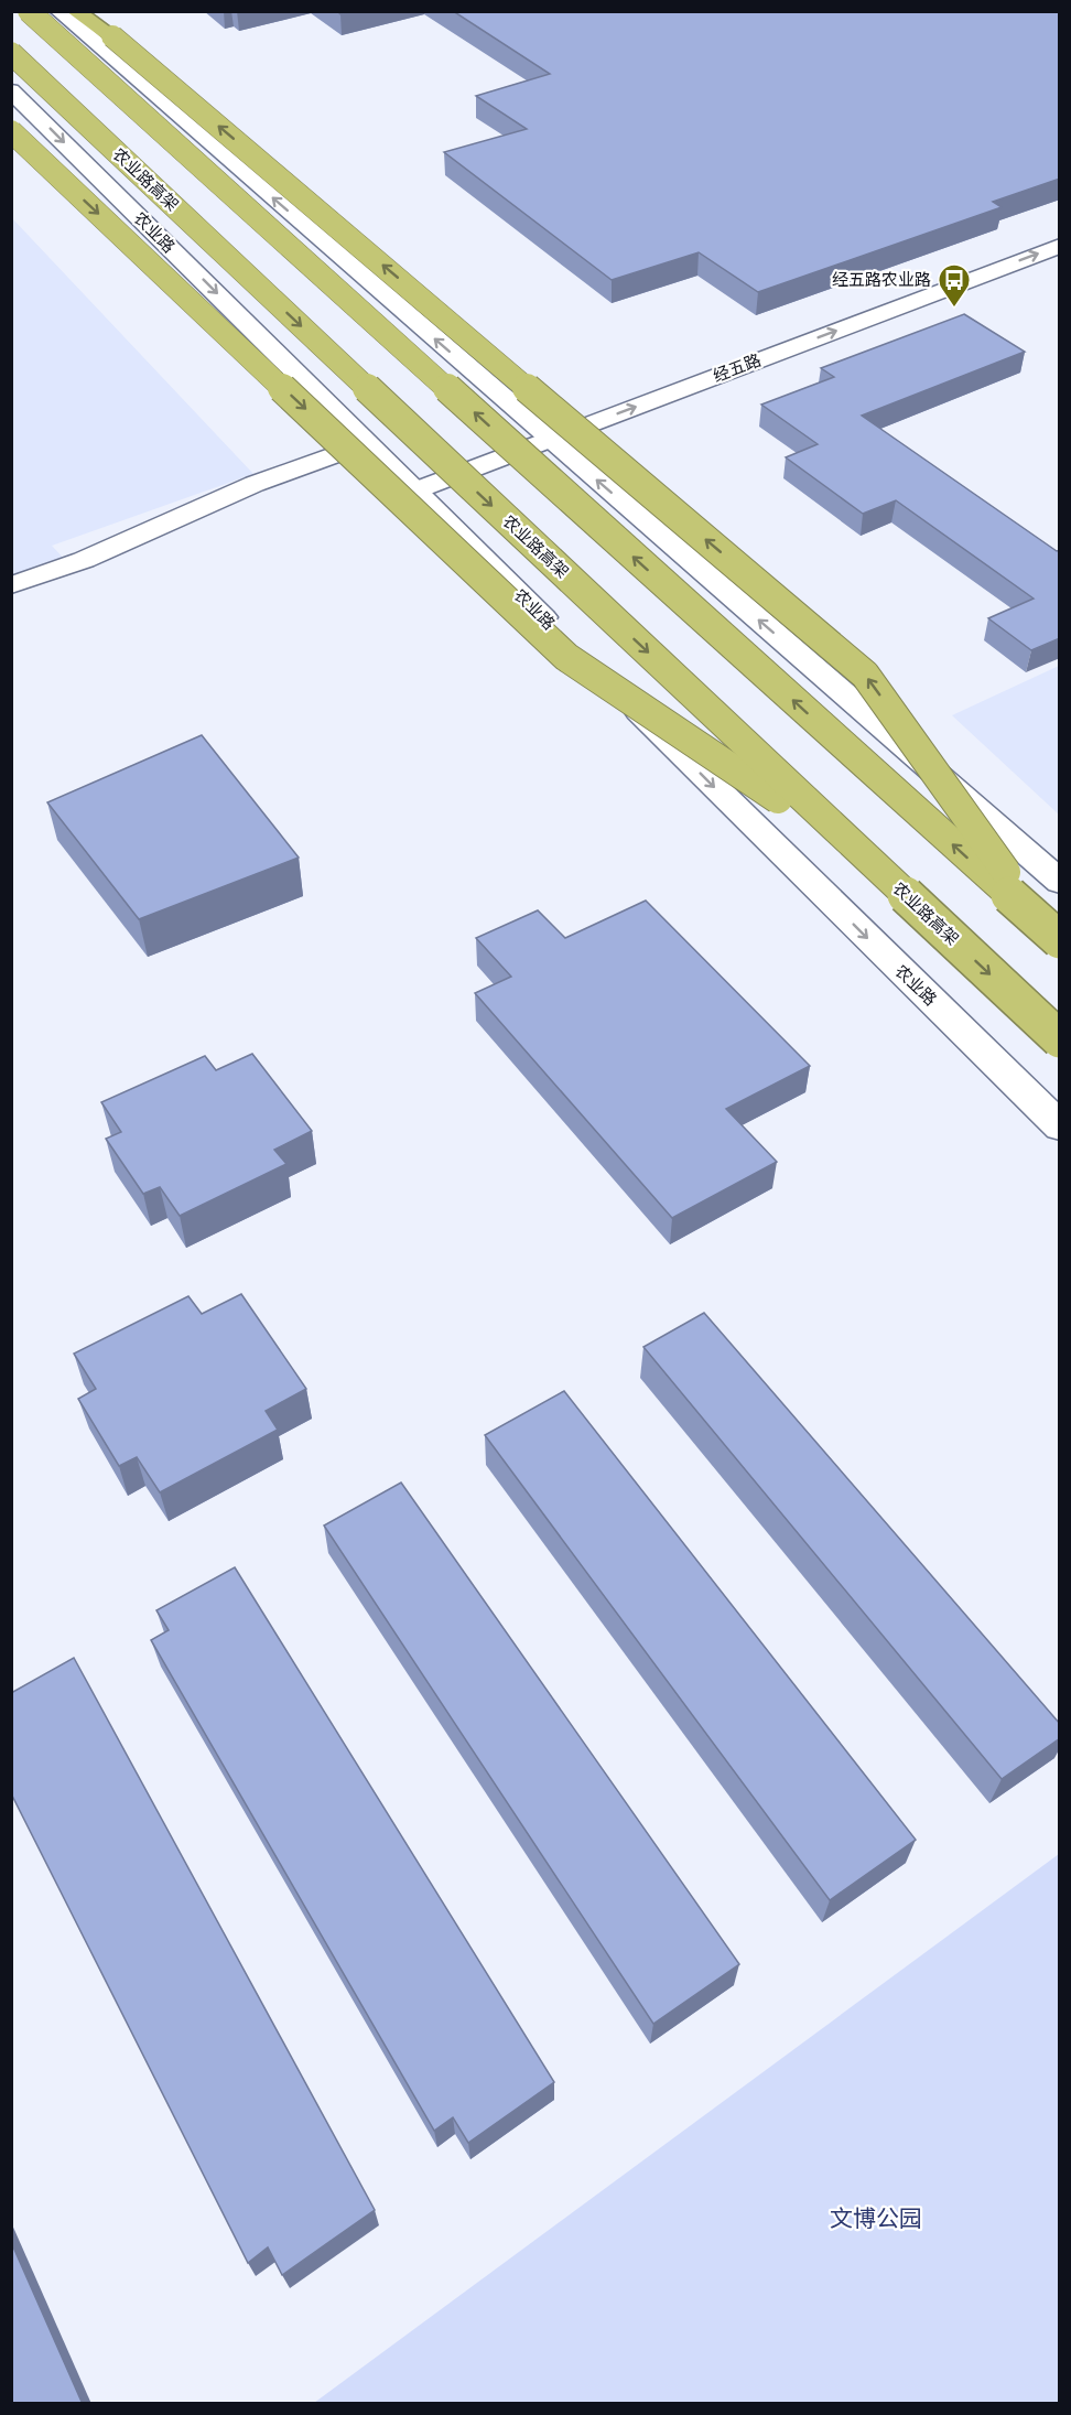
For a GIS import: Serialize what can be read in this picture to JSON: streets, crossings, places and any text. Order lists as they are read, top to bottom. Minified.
{"streets":{"highway":["农业路高架"],"street":["农业路","经五路"]},"crossings":[["农业路","经五路"]],"one_way":["经五路"],"parks":["文博公园"],"places":{"bus stop":["经五路农业路"]}}
